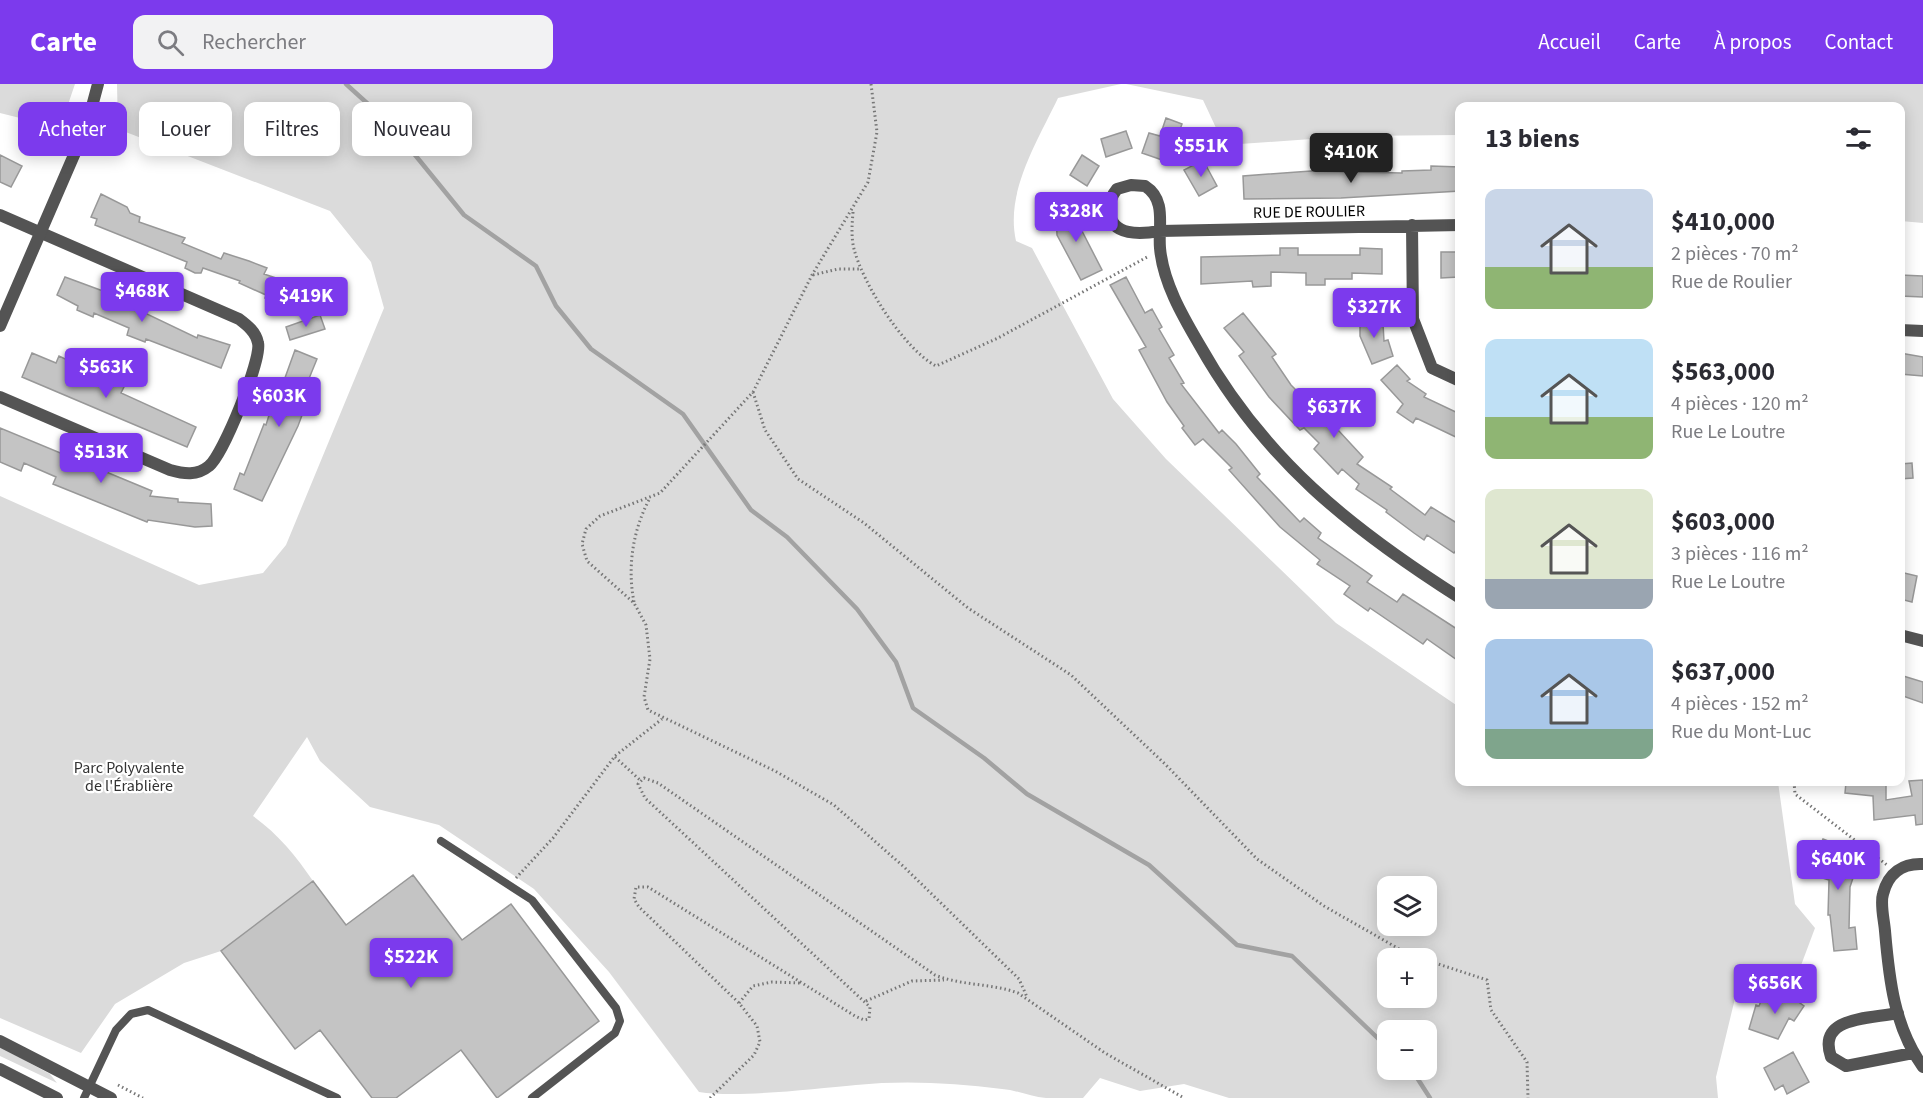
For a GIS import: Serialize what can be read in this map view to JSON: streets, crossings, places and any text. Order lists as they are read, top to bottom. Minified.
{"streets":{"street":["RUE DE ROULIER"]},"parks":["Parc Polyvalente de l'Érablière"],"page":{"header":"Carte","search":"Rechercher","nav":["Accueil","Carte","À propos","Contact"],"chip":["Acheter","Louer","Filtres","Nouveau"],"heading":"13 biens","price":["$551K","$410K","$328K","$468K","$419K","$327K","$563K","$603K","$637K","$513K","$640K","$522K","$656K"],"list":[{"name":"$410,000","note":"2 pièces · 70 m² · Rue de Roulier"},{"name":"$563,000","note":"4 pièces · 120 m² · Rue Le Loutre"},{"name":"$603,000","note":"3 pièces · 116 m² · Rue Le Loutre"},{"name":"$637,000","note":"4 pièces · 152 m² · Rue du Mont-Luc"}],"map_buttons":["+","−"]}}
